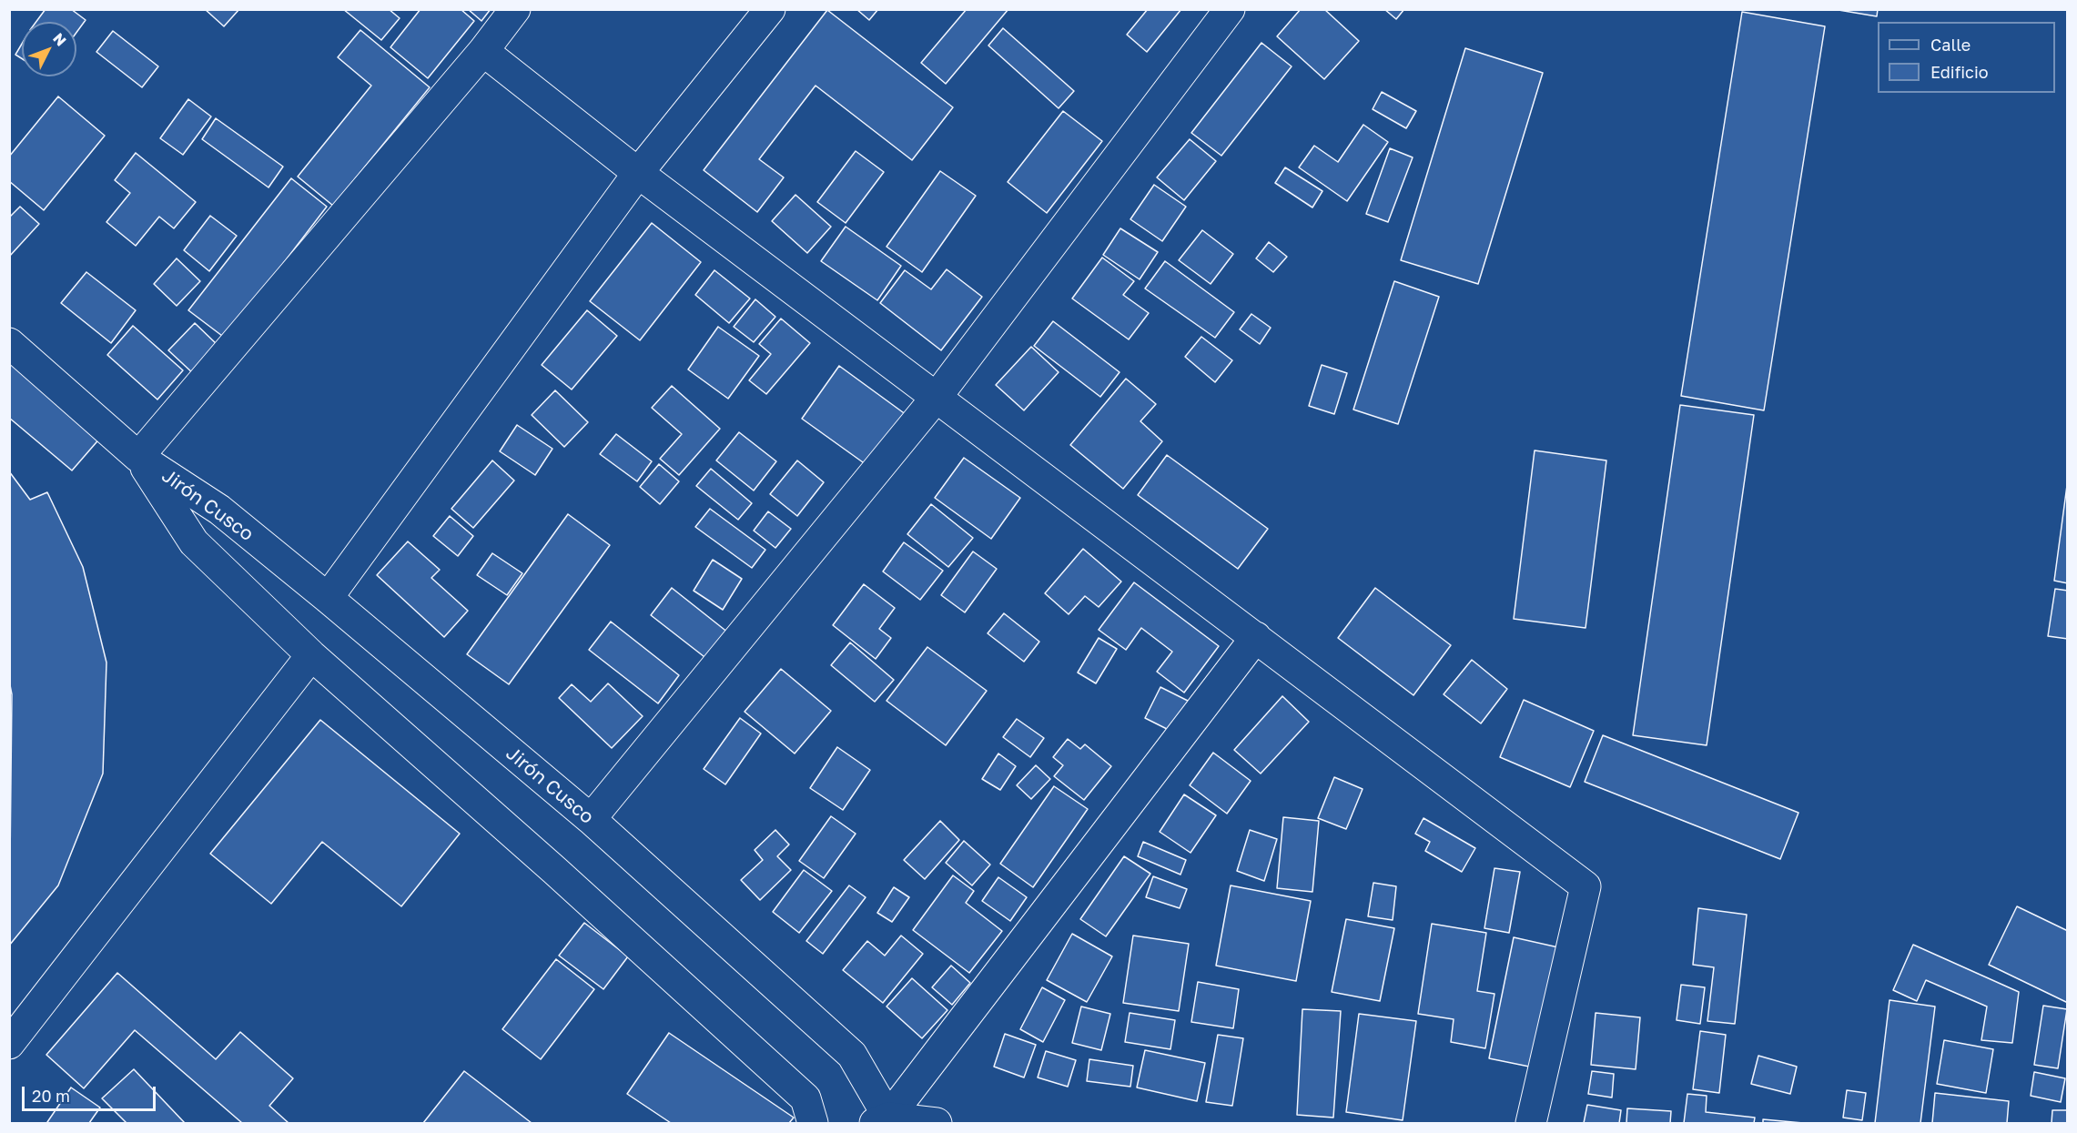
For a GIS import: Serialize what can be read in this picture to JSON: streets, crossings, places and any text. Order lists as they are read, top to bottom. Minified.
{"streets":{"street":["Jirón Cusco"]},"legend":["Calle","Edificio"],"scale_bar":"20 m","north":"top right"}
